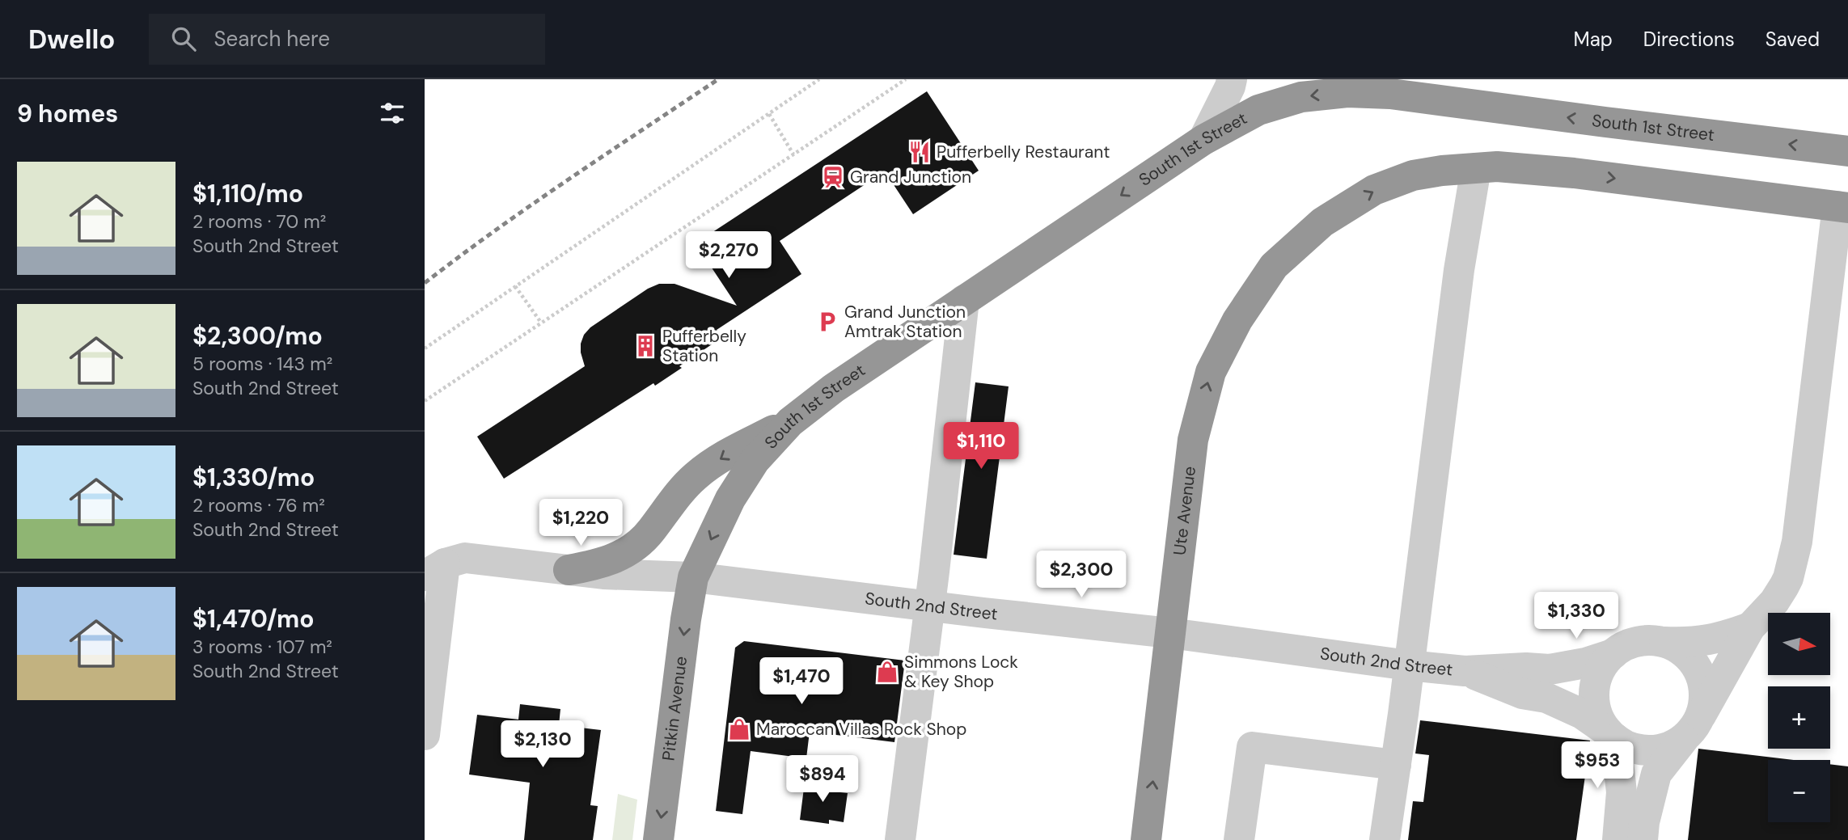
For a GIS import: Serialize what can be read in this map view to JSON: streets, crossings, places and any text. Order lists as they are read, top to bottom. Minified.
{"streets":{"highway":["South 1st Street","Ute Avenue","Pitkin Avenue"],"street":["South 2nd Street"]},"crossings":[["South 1st Street","South 2nd Street"],["South 1st Street","Pitkin Avenue"],["Ute Avenue","South 2nd Street"],["South 2nd Street","Pitkin Avenue"]],"one_way":["Ute Avenue","Pitkin Avenue"],"places":{"restaurant":["Pufferbelly Restaurant"],"station":["Grand Junction"],"parking":["Grand Junction Amtrak Station"],"building":["Pufferbelly Station"],"shop":["Simmons Lock & Key Shop","Maroccan Villas Rock Shop"]},"north":"right","page":{"header":"Dwello","search":"Search here","nav":["Map","Directions","Saved"],"heading":"9 homes","list":[{"name":"$1,110/mo","note":"2 rooms · 70 m² · South 2nd Street"},{"name":"$2,300/mo","note":"5 rooms · 143 m² · South 2nd Street"},{"name":"$1,330/mo","note":"2 rooms · 76 m² · South 2nd Street"},{"name":"$1,470/mo","note":"3 rooms · 107 m² · South 2nd Street"}],"price":["$2,270","$1,110","$1,220","$2,300","$1,330","$1,470","$2,130","$953","$894"],"map_buttons":["+","−"]}}
